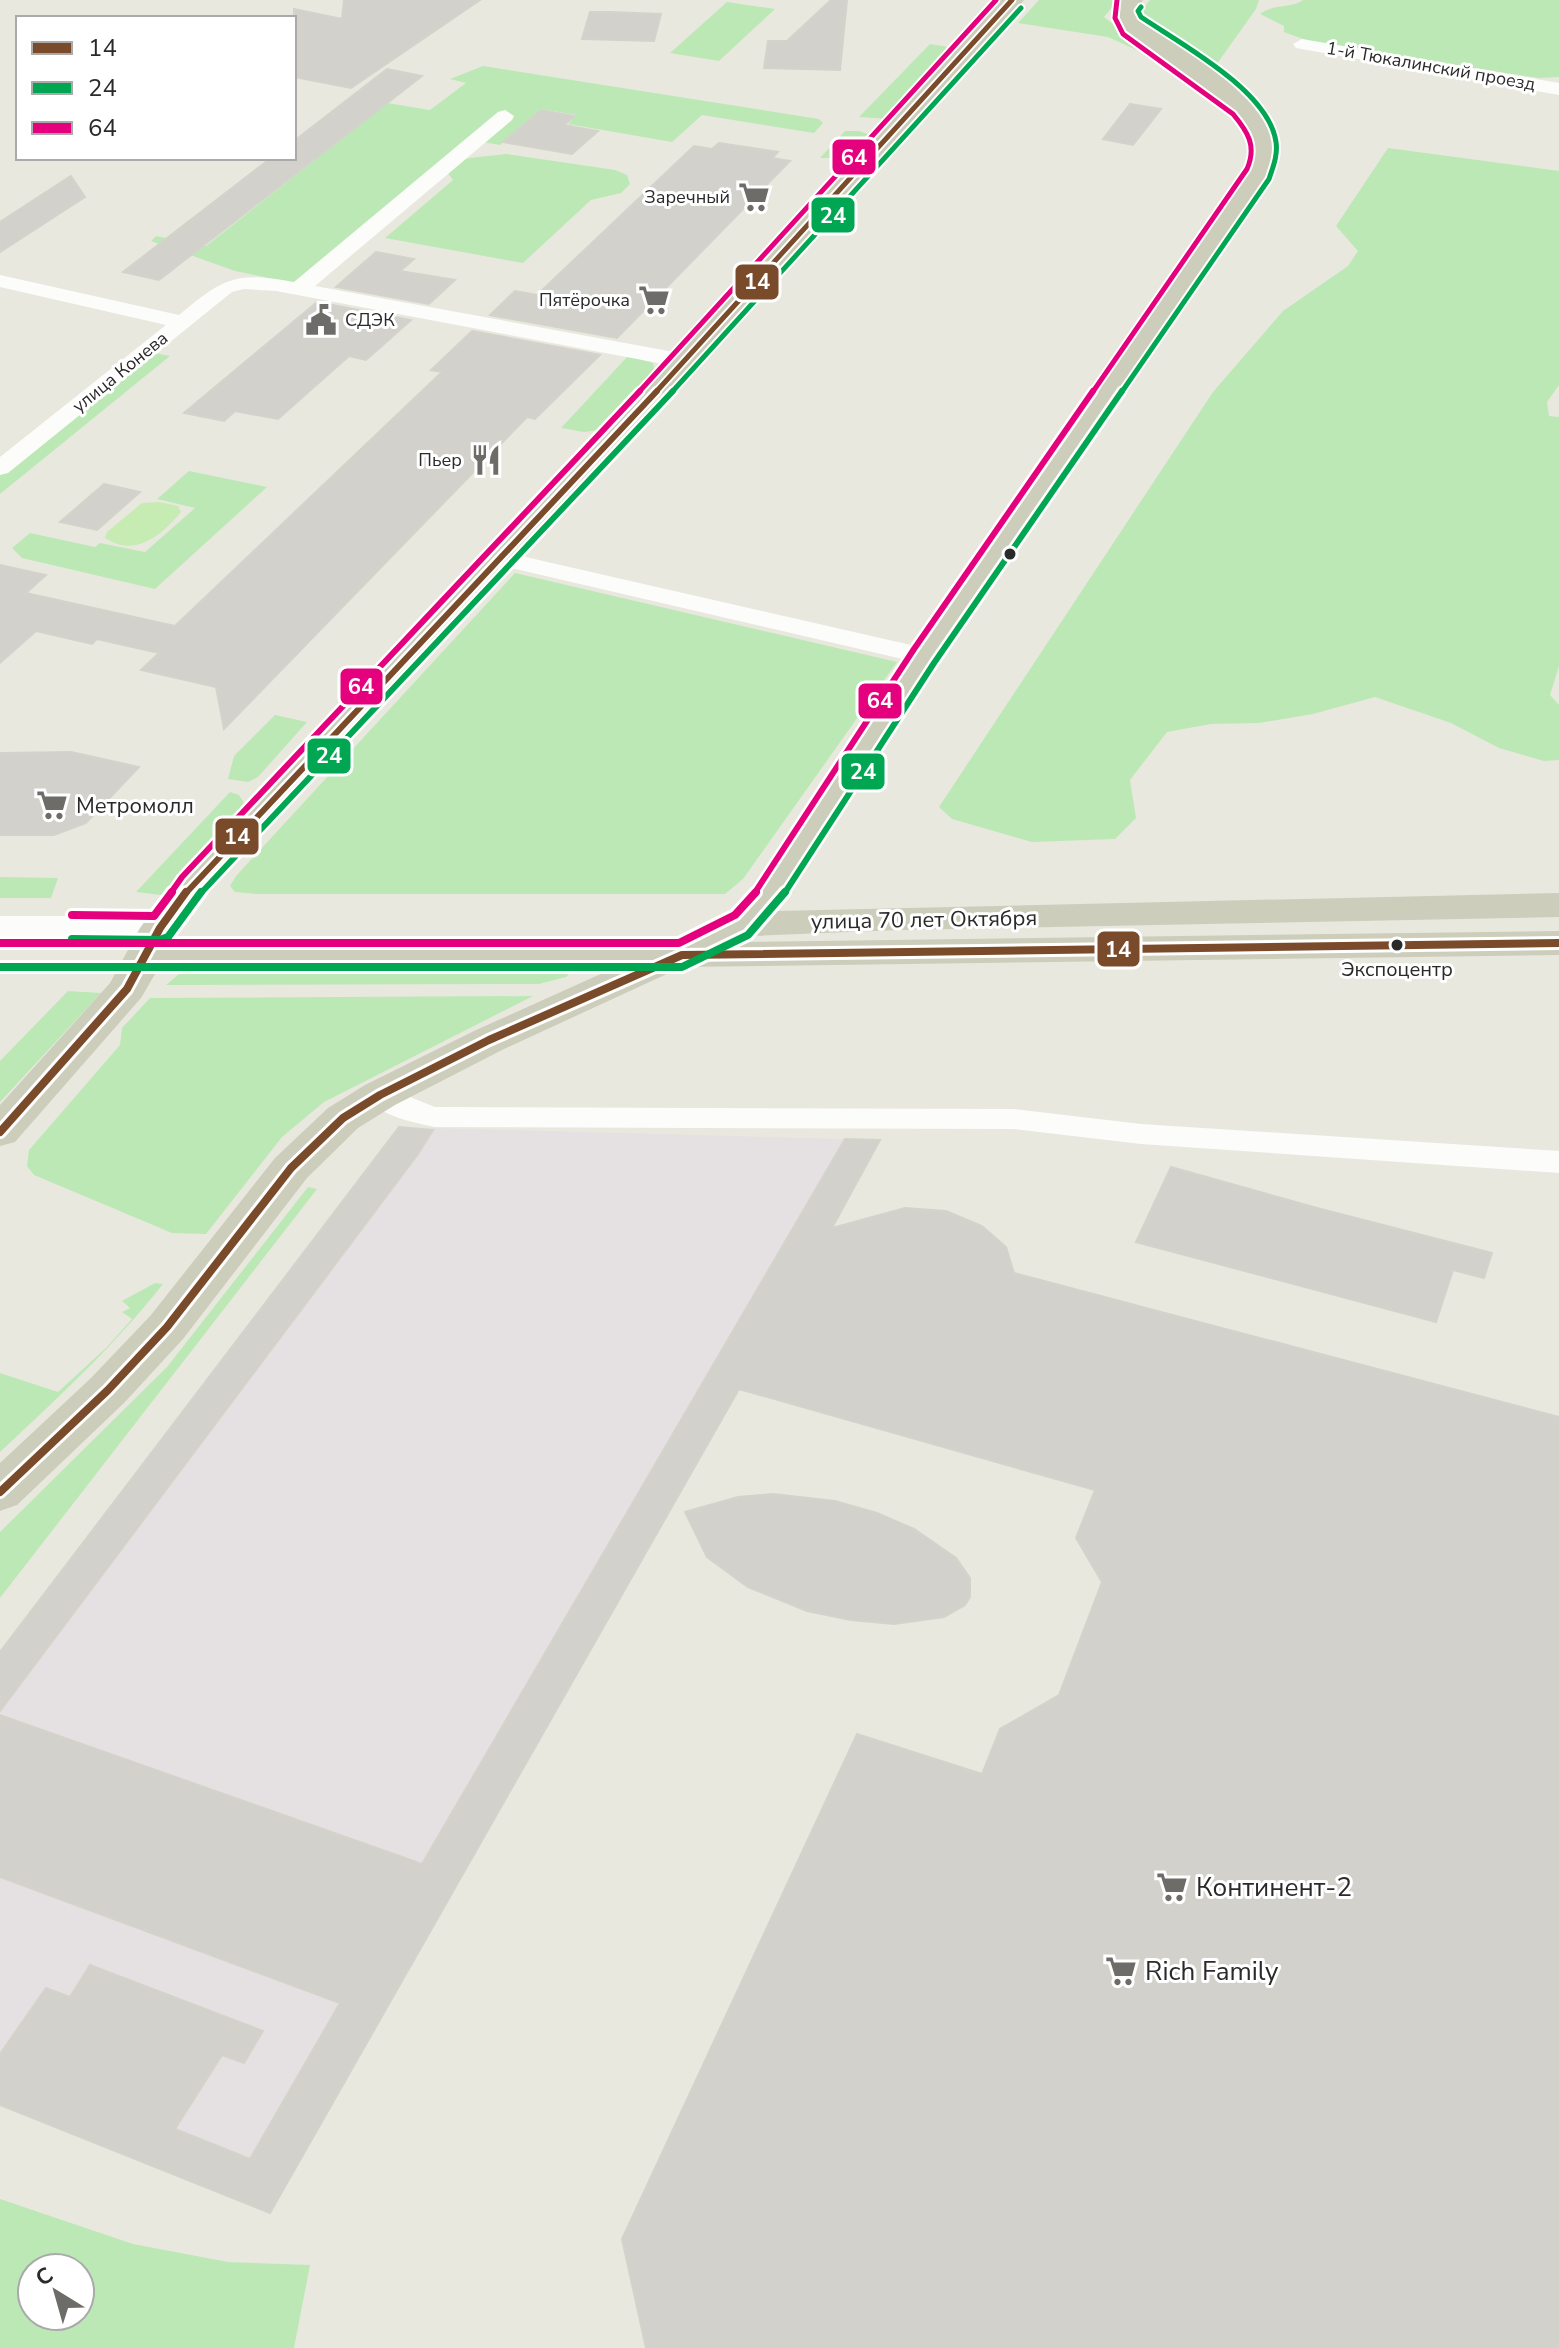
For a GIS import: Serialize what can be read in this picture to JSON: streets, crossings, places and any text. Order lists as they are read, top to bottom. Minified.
{"streets":{"main road":["улица 70 лет Октября"],"street":["1-й Тюкалинский проезд","улица Конева"]},"places":{"supermarket":["Заречный","Пятёрочка","Метромолл","Континент-2","Rich Family"],"public building":["СДЭК"],"restaurant":["Пьер"],"other":["Экспоцентр"]},"lines":["transit line 14","transit line 64","transit line 24"],"legend":["14","24","64"],"north":"top left"}
